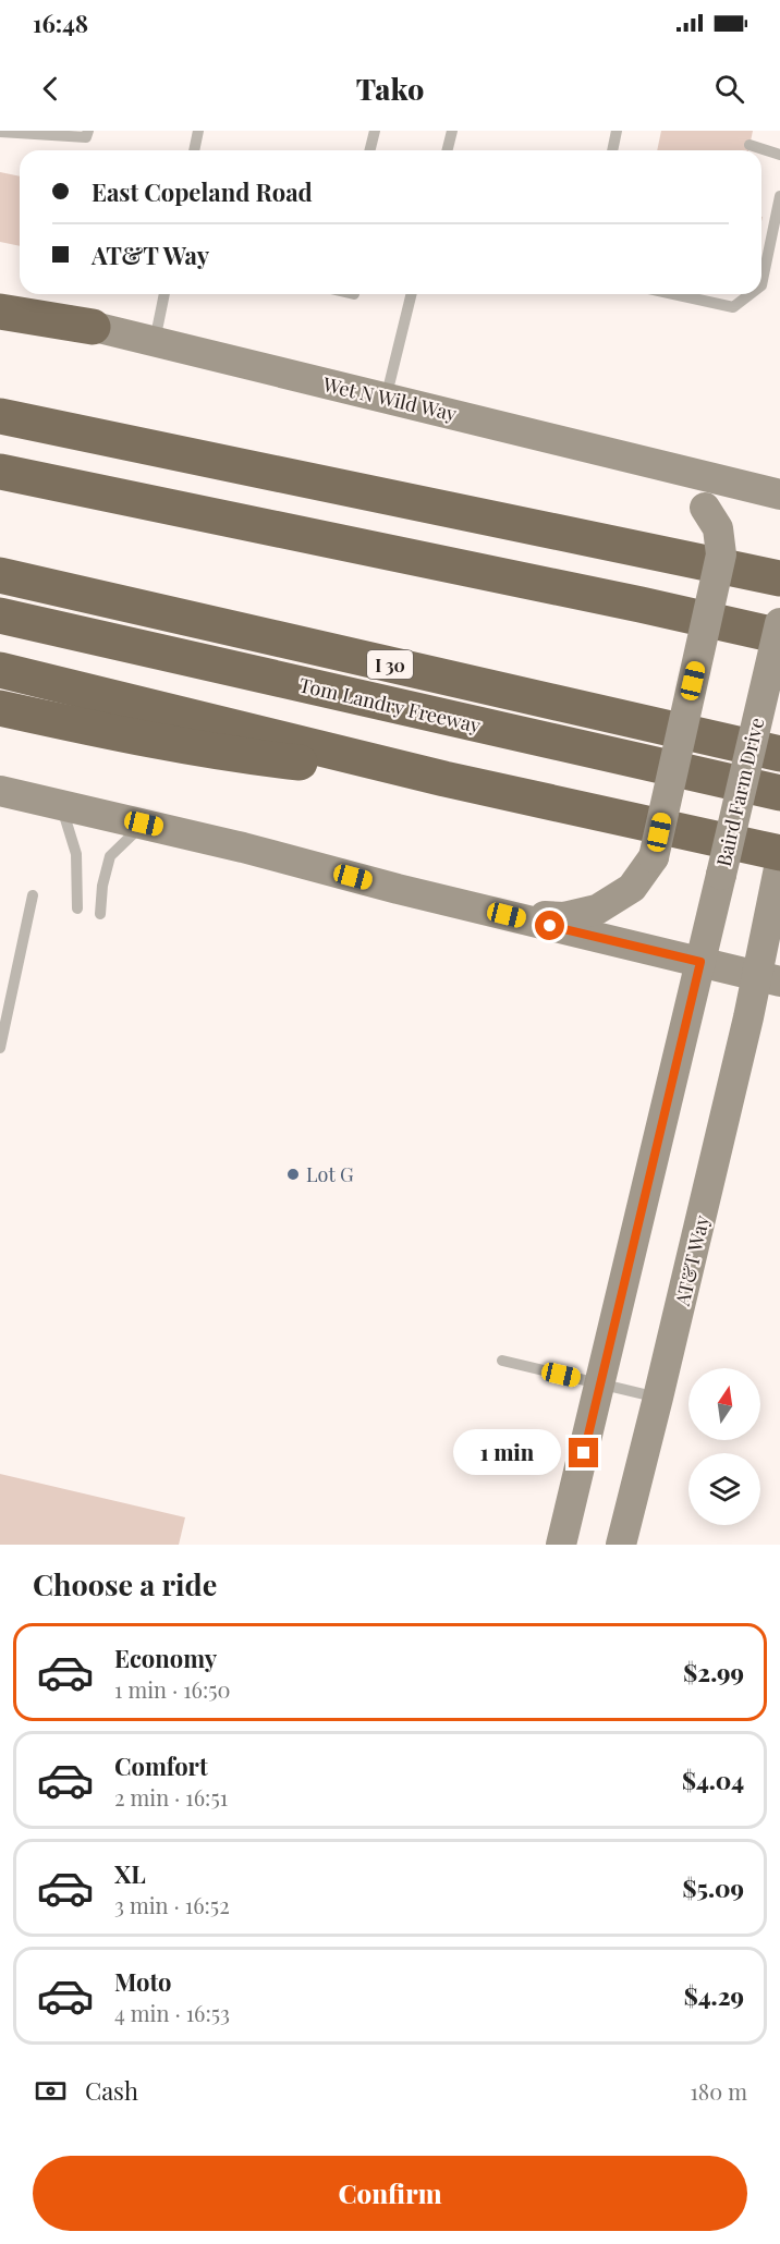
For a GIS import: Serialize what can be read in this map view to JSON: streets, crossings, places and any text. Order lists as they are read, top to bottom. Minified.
{"streets":{"highway":["I 30","Tom Landry Freeway"],"main road":["Wet N Wild Way","Baird Farm Drive","AT&T Way"]},"crossings":[["I 30","Baird Farm Drive"]],"places":["Lot G"],"north":"top","page":{"status":"16:48","header":"Tako","banner":["East Copeland Road","AT&T Way"],"bubble":"1 min","heading":"Choose a ride","list":[{"name":"Economy","note":"1 min · 16:50","value":"$2.99"},{"name":"Comfort","note":"2 min · 16:51","value":"$4.04"},{"name":"XL","note":"3 min · 16:52","value":"$5.09"},{"name":"Moto","note":"4 min · 16:53","value":"$4.29"}],"pay":["Cash","180 m"],"buttons":"Confirm"}}
